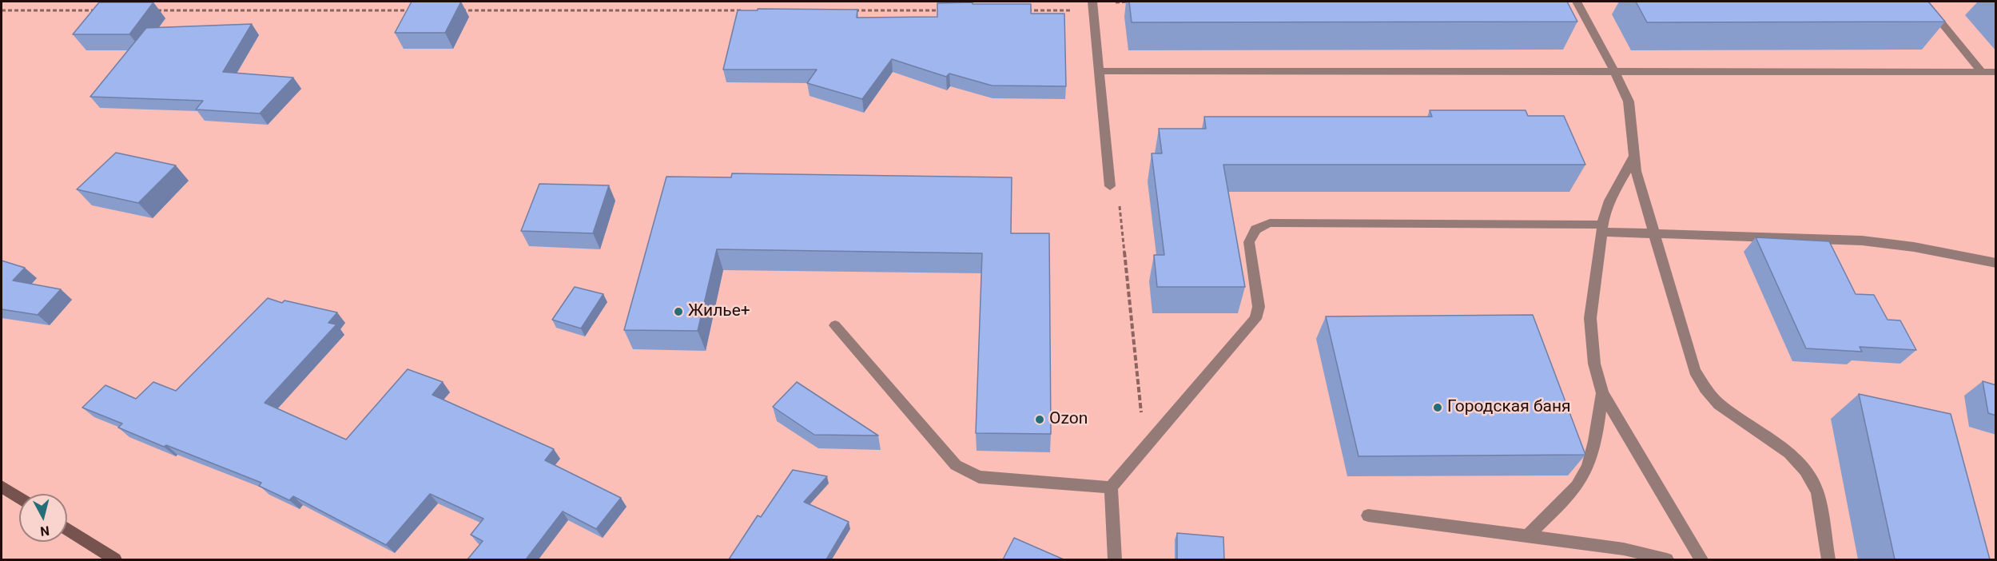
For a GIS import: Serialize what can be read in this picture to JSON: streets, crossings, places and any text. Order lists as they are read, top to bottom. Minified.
{"places":["Жилье+","Городская баня","Ozon"],"north":"bottom"}
